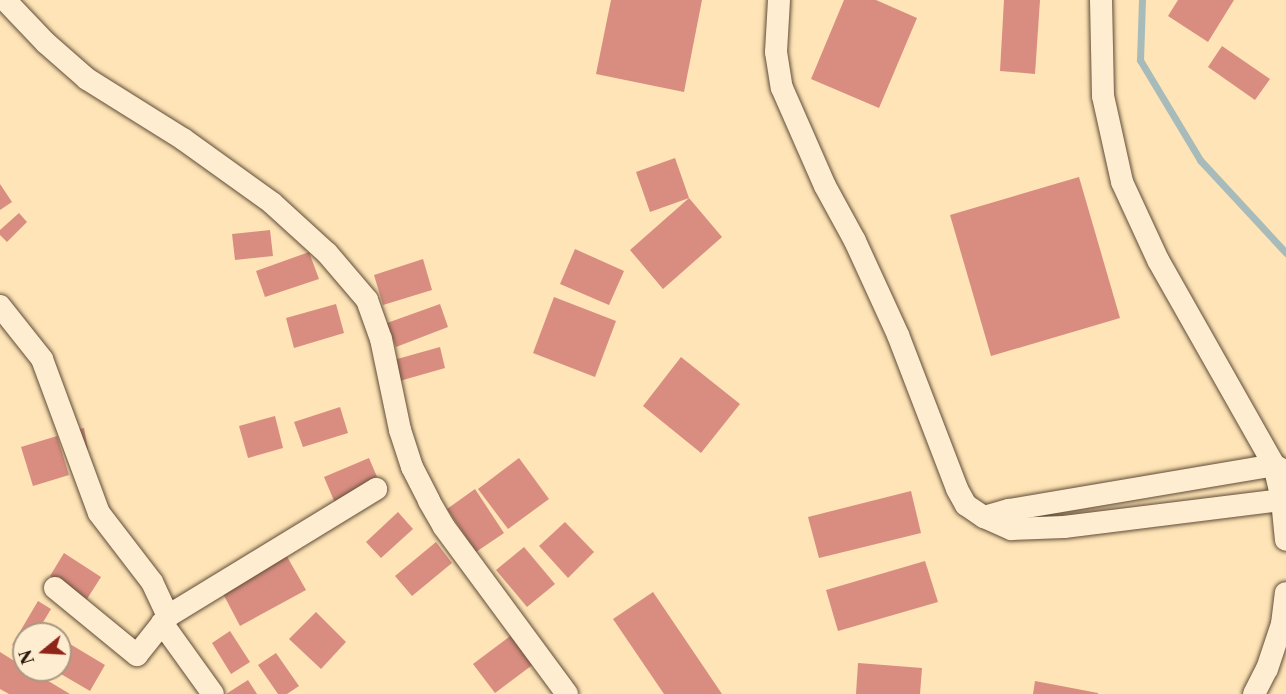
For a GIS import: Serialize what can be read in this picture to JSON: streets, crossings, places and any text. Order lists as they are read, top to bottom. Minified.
{"north":"left"}
